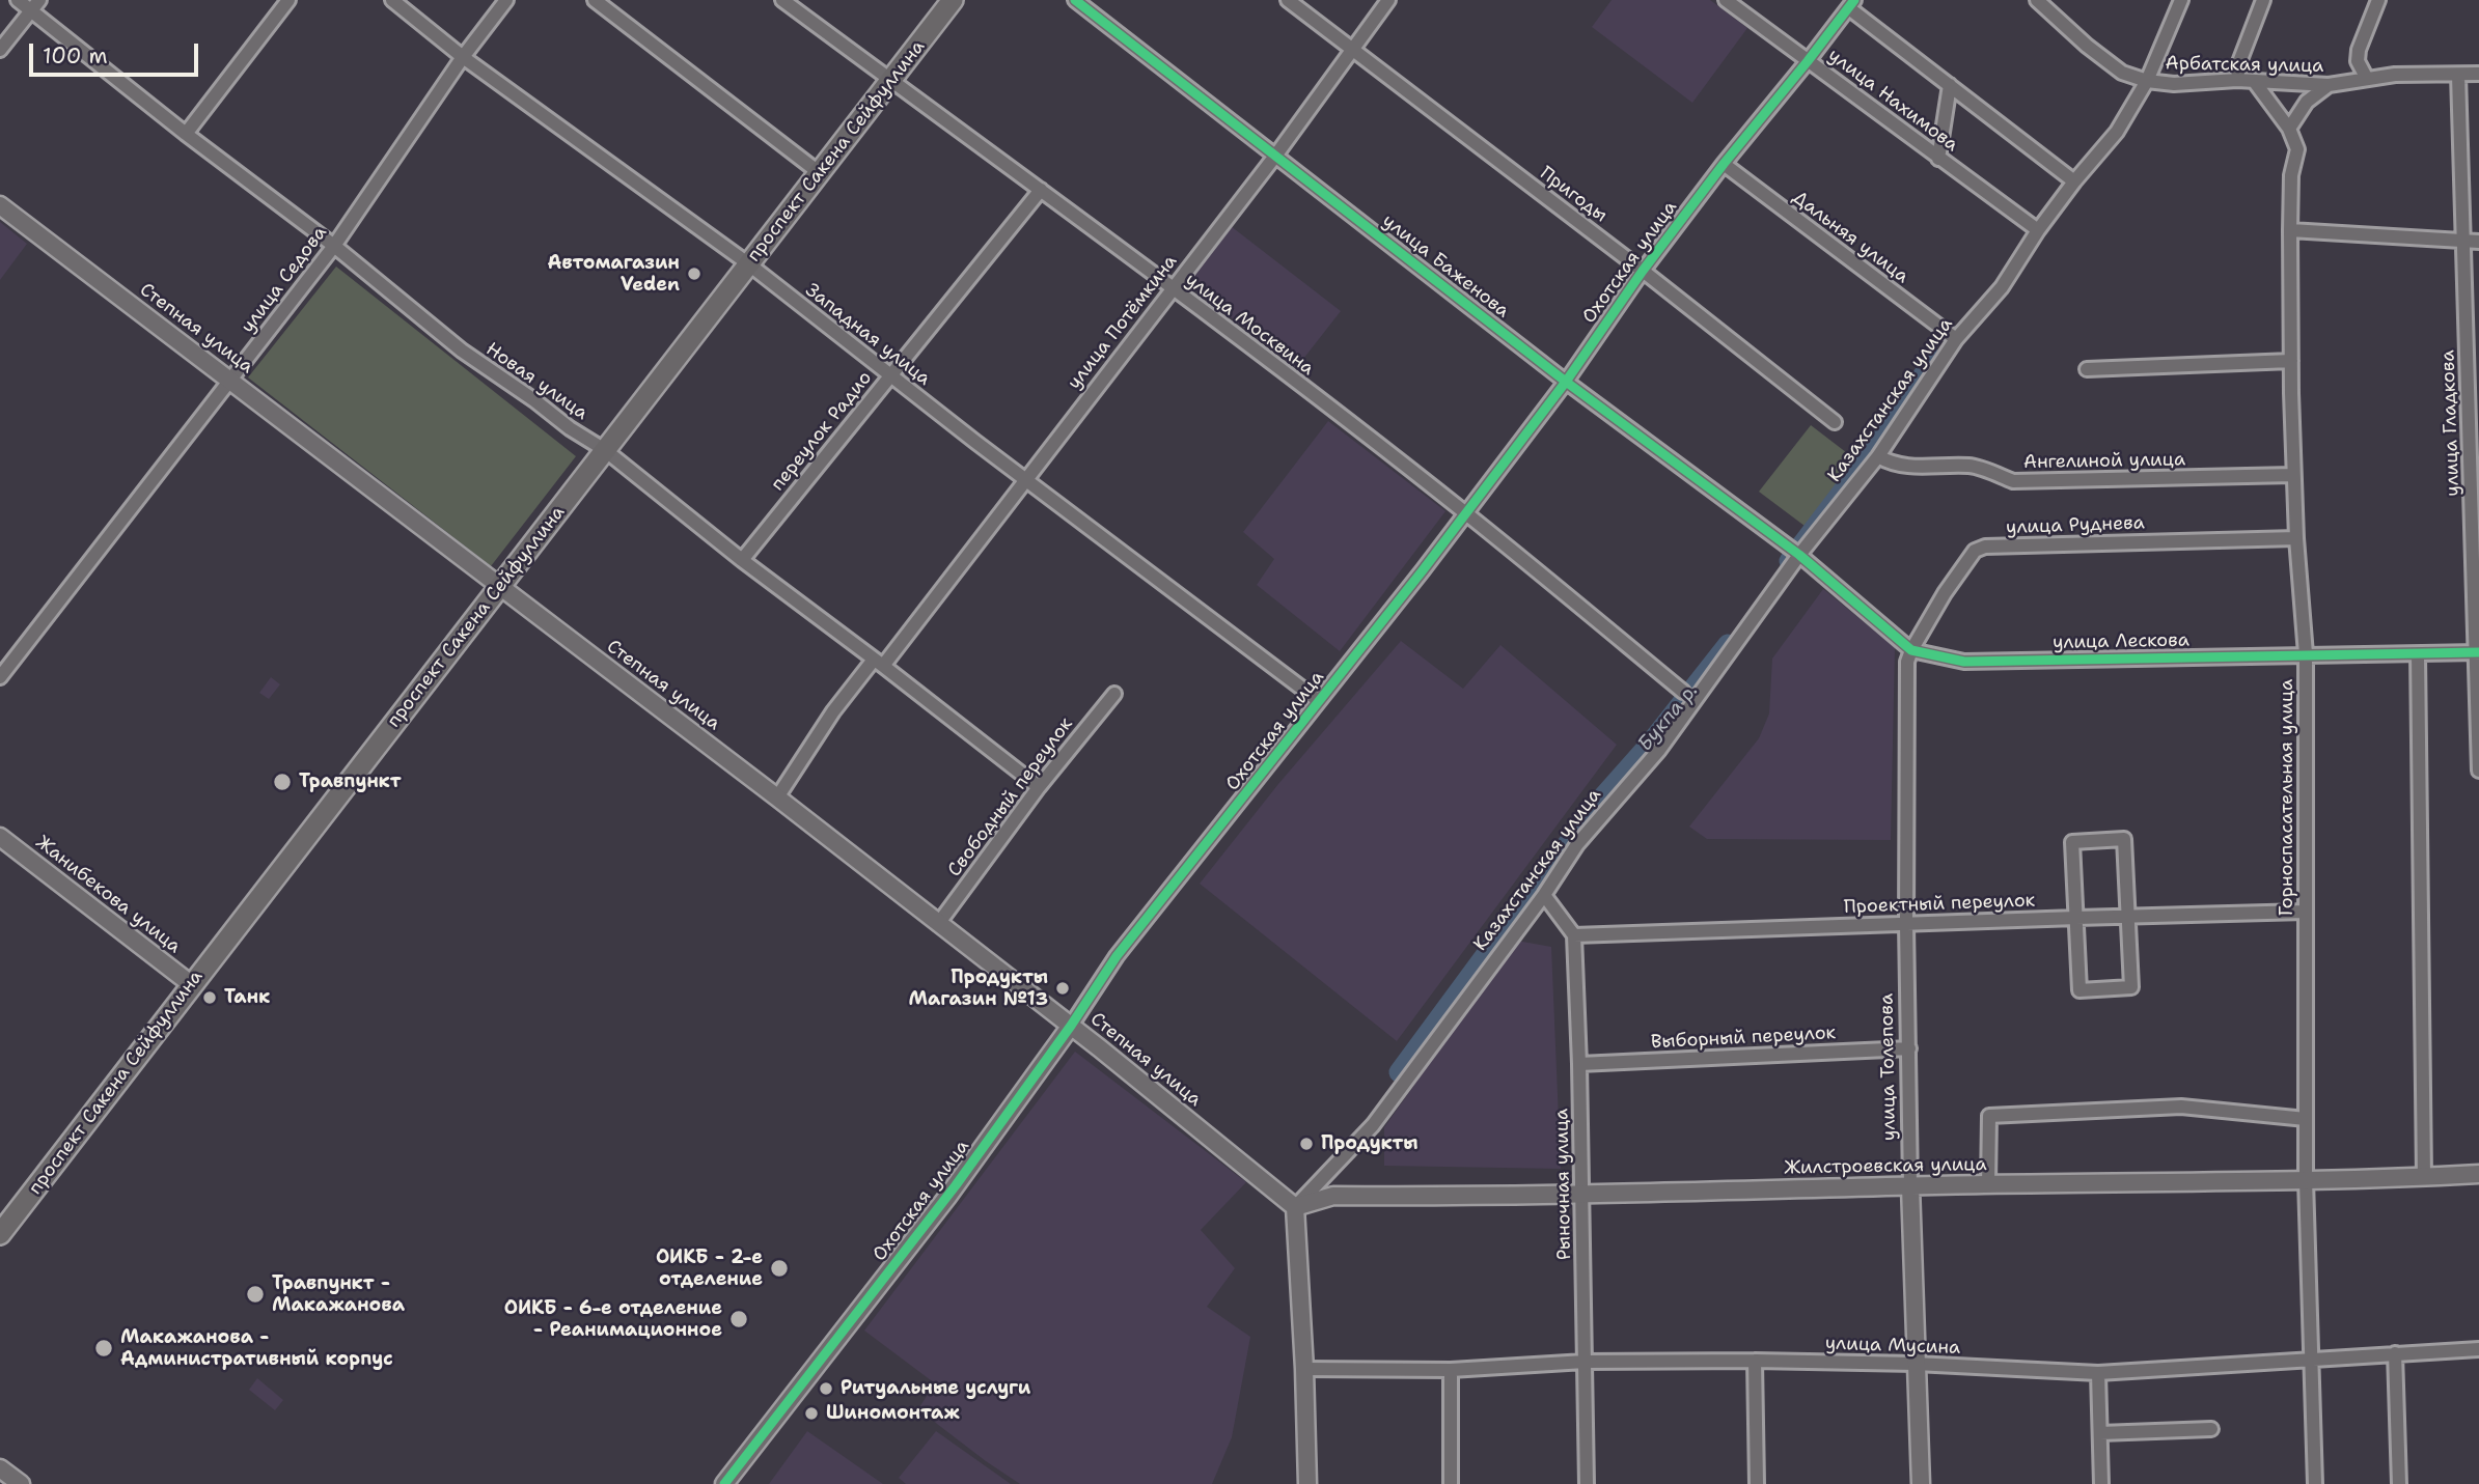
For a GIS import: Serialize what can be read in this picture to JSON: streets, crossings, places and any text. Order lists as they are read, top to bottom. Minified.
{"streets":{"main road":["проспект Сакена Сейфуллина"],"street":["Арбатская улица","улица Нахимова","Пригоды","Дальняя улица","Охотская улица","улица Баженова","улица Седова","улица Потёмкина","улица Москвина","Степная улица","Западная улица","Новая улица","Казахстанская улица","улица Гладкова","переулок Радио","Ангелиной улица","улица Руднева","улица Лескова","Свободный переулок","Горноспасательная улица","Жанибекова улица","Проектный переулок","Выборный переулок","улица Толепова","Жилстроевская улица","Рыночная улица","улица Мусина"]},"crossings":[["Арбатская улица","Казахстанская улица"],["Арбатская улица","улица Гладкова"],["улица Нахимова","Охотская улица"],["улица Нахимова","Казахстанская улица"],["проспект Сакена Сейфуллина","улица Москвина"],["проспект Сакена Сейфуллина","Степная улица"],["проспект Сакена Сейфуллина","Западная улица"],["проспект Сакена Сейфуллина","Новая улица"],["проспект Сакена Сейфуллина","Жанибекова улица"],["Пригоды","Охотская улица"],["Пригоды","улица Потёмкина"],["Дальняя улица","Охотская улица"],["Дальняя улица","Казахстанская улица"],["Охотская улица","улица Баженова"],["Охотская улица","улица Москвина"],["Охотская улица","Степная улица"],["Охотская улица","Западная улица"],["улица Баженова","улица Потёмкина"],["улица Баженова","Казахстанская улица"],["улица Баженова","улица Лескова"],["улица Седова","Степная улица"],["улица Седова","Западная улица"],["улица Седова","Новая улица"],["улица Потёмкина","улица Москвина"],["улица Потёмкина","Степная улица"],["улица Потёмкина","Западная улица"],["улица Потёмкина","Новая улица"],["улица Москвина","переулок Радио"],["Степная улица","Казахстанская улица"],["Степная улица","Свободный переулок"],["Степная улица","Жилстроевская улица"],["Западная улица","переулок Радио"],["Новая улица","переулок Радио"],["Новая улица","Свободный переулок"],["Казахстанская улица","Ангелиной улица"],["Казахстанская улица","улица Лескова"],["Казахстанская улица","Жилстроевская улица"],["улица Гладкова","улица Лескова"],["Ангелиной улица","Горноспасательная улица"],["улица Руднева","улица Лескова"],["улица Руднева","Горноспасательная улица"],["улица Руднева","улица Толепова"],["улица Лескова","Горноспасательная улица"],["улица Лескова","улица Толепова"],["Горноспасательная улица","Проектный переулок"],["Горноспасательная улица","Жилстроевская улица"],["Горноспасательная улица","улица Мусина"],["Проектный переулок","улица Толепова"],["Проектный переулок","Рыночная улица"],["Выборный переулок","улица Толепова"],["Выборный переулок","Рыночная улица"],["улица Толепова","Жилстроевская улица"],["улица Толепова","улица Мусина"],["Жилстроевская улица","Рыночная улица"],["Рыночная улица","улица Мусина"]],"water":["Букпа р."],"places":["Автомагазин Veden","Травпункт","Продукты Магазин №13","Танк","Продукты","ОИКБ - 2-е отделение","Травпункт - Макажанова","ОИКБ - 6-е отделение - Реанимационное","Макажанова - Административный корпус","Ритуальные услуги","Шиномонтаж"],"scale_bar":"100 m"}
